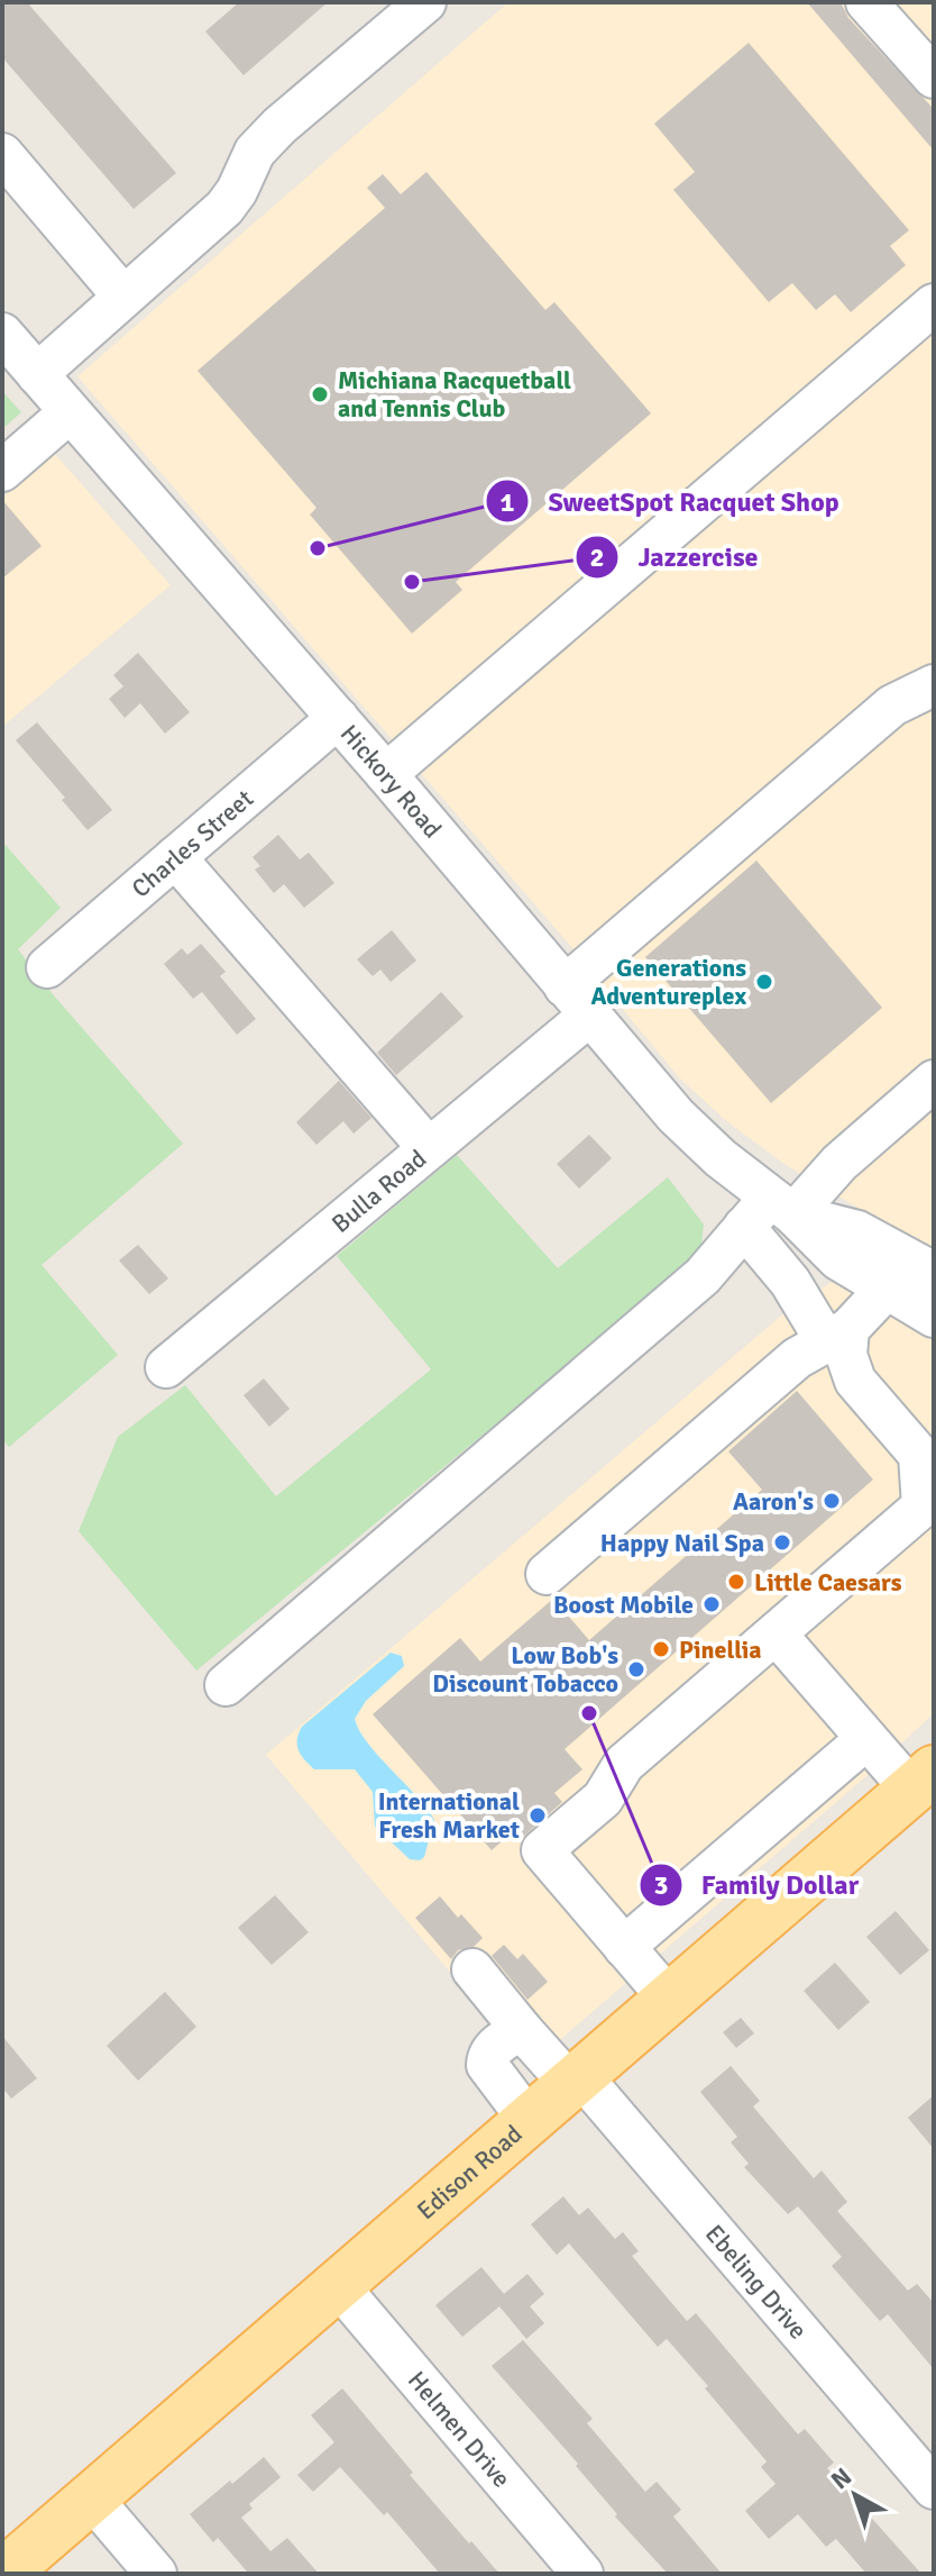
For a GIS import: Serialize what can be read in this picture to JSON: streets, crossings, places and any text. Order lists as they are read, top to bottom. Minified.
{"streets":{"main road":["Edison Road"],"street":["Hickory Road","Charles Street","Bulla Road","Ebeling Drive","Helmen Drive"]},"crossings":[["Hickory Road","Charles Street"],["Hickory Road","Bulla Road"],["Edison Road","Ebeling Drive"],["Edison Road","Helmen Drive"]],"places":["Michiana Racquetball and Tennis Club","SweetSpot Racquet Shop","Jazzercise","Generations Adventureplex","Aaron's","Happy Nail Spa","Little Caesars","Boost Mobile","Pinellia","Low Bob's Discount Tobacco","Family Dollar","International Fresh Market"],"north":"top left"}
